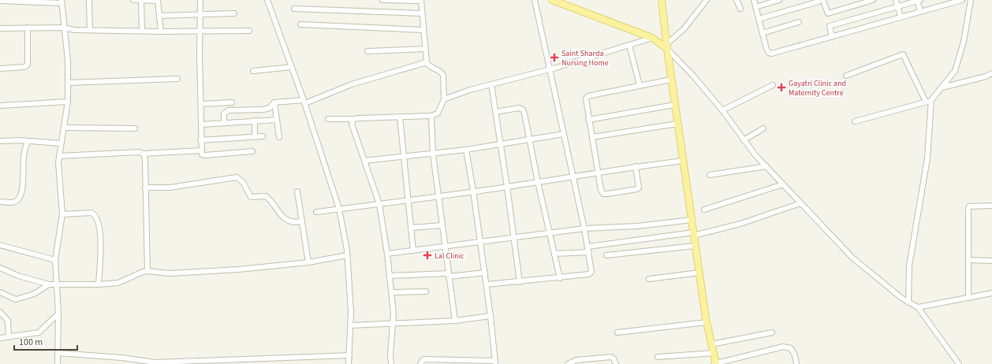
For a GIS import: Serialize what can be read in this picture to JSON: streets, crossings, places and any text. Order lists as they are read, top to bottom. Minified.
{"places":{"health":["Saint Sharda Nursing Home","Gayatri Clinic and Maternity Centre","Lal Clinic"]},"scale_bar":"100 m"}
